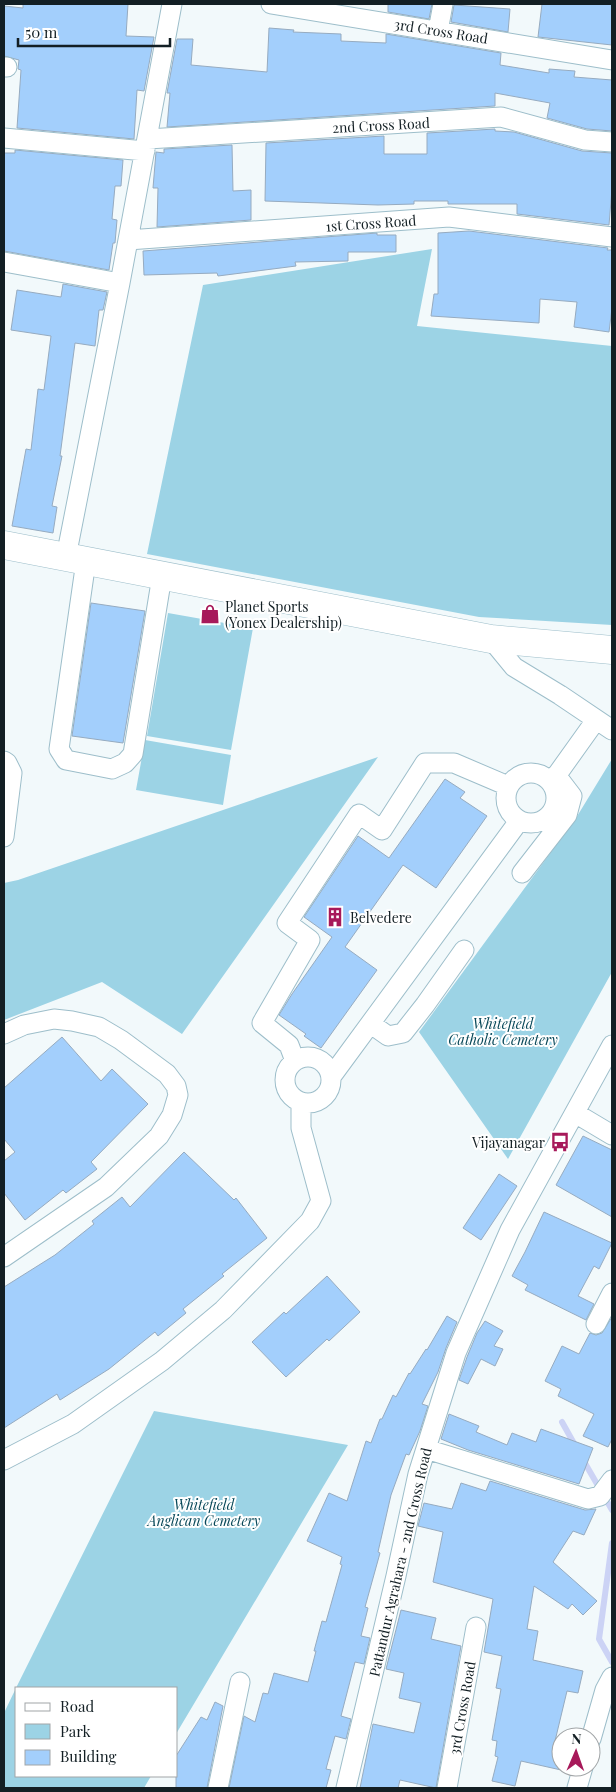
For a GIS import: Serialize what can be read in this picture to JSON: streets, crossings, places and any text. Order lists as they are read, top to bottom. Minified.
{"streets":{"street":["3rd Cross Road","2nd Cross Road","1st Cross Road","Pattandur Agrahara - 2nd Cross Road"]},"parks":["Whitefield Catholic Cemetery","Whitefield Anglican Cemetery"],"places":{"shop":["Planet Sports (Yonex Dealership)"],"building":["Belvedere"],"bus stop":["Vijayanagar"]},"legend":["Road","Park","Building"],"scale_bar":"50 m","north":"top"}
